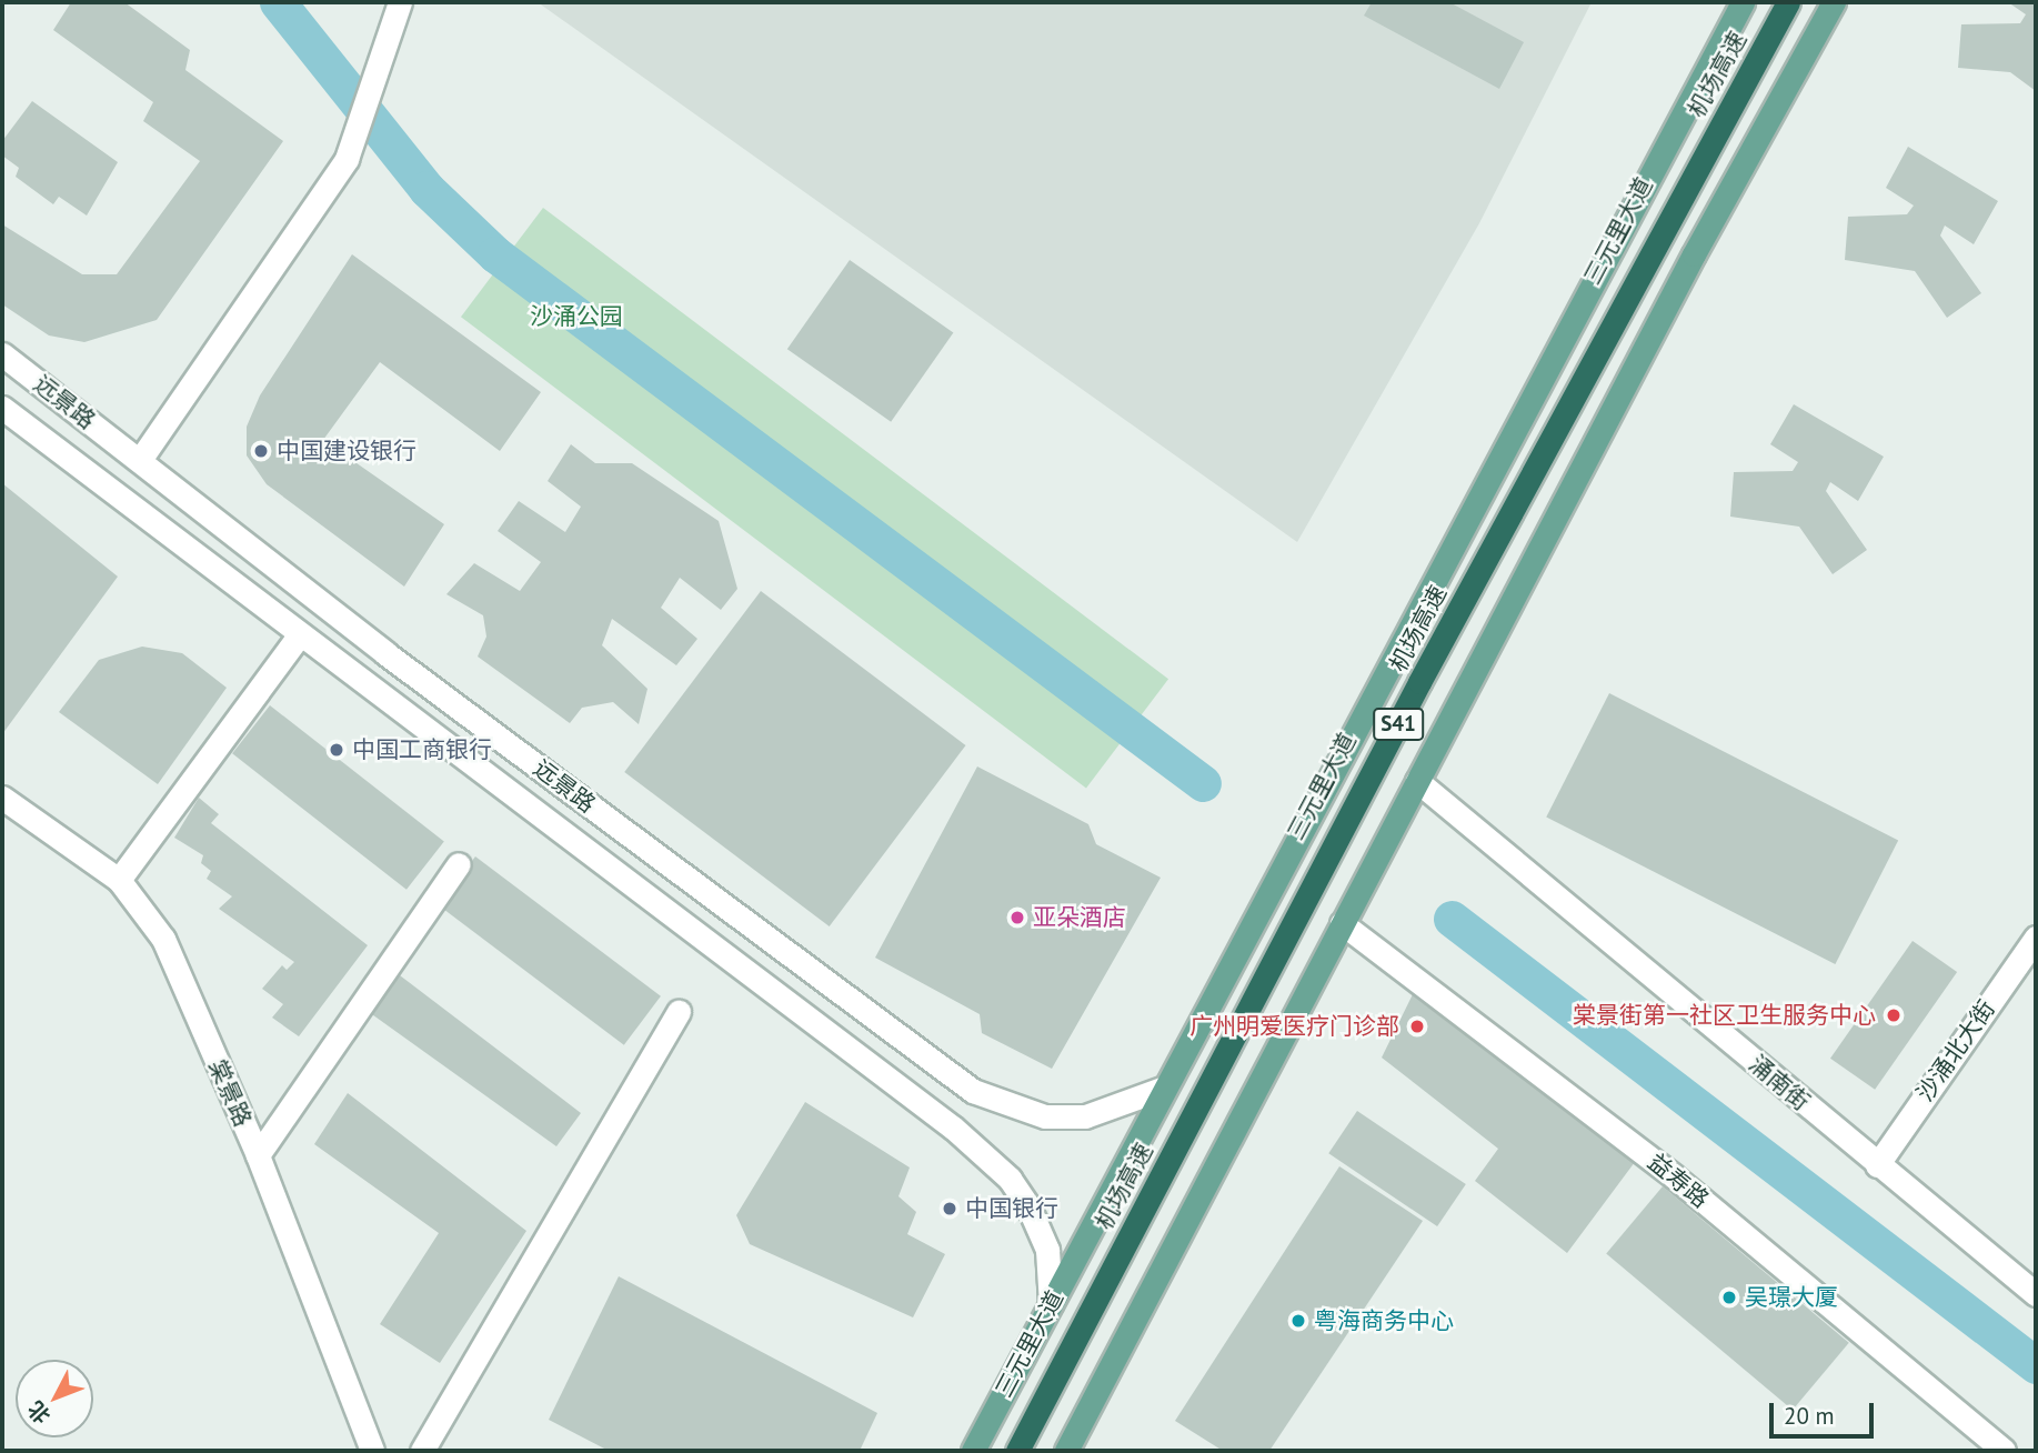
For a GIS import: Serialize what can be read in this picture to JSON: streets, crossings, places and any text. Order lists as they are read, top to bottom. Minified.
{"streets":{"highway":["机场高速","S41"],"main road":["三元里大道"],"street":["远景路","沙涌北大街","涌南街","棠景路","益寿路"]},"crossings":[["三元里大道","远景路"],["沙涌北大街","涌南街"]],"parks":["沙涌公园"],"places":["中国建设银行","中国工商银行","亚朵酒店","棠景街第一社区卫生服务中心","广州明爱医疗门诊部","中国银行","吴璟大厦","粤海商务中心"],"scale_bar":"20 m","north":"bottom left"}
